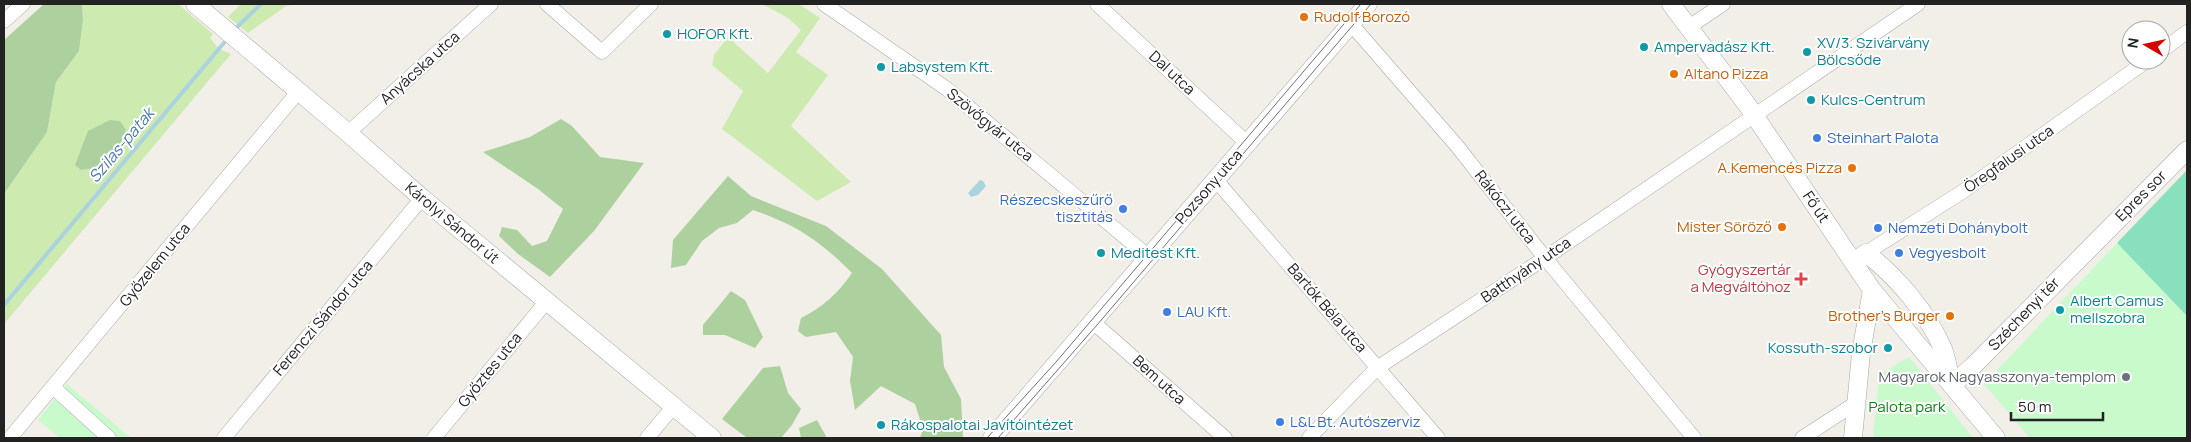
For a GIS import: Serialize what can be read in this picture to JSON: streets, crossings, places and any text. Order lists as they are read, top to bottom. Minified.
{"streets":{"street":["Anyácska utca","Dal utca","Szövőgyár utca","Öregfalusi utca","Pozsony utca","Epres sor","Rákóczi utca","Fő út","Károlyi Sándor út","Győzelem utca","Batthyány utca","Bartók Béla utca","Széchenyi tér","Ferenczi Sándor utca","Győztes utca","Bem utca"]},"crossings":[["Anyácska utca","Károlyi Sándor út"],["Dal utca","Pozsony utca"],["Szövőgyár utca","Pozsony utca"],["Öregfalusi utca","Fő út"],["Pozsony utca","Rákóczi utca"],["Pozsony utca","Bartók Béla utca"],["Pozsony utca","Bem utca"],["Epres sor","Széchenyi tér"],["Rákóczi utca","Batthyány utca"],["Fő út","Batthyány utca"],["Károlyi Sándor út","Győzelem utca"],["Károlyi Sándor út","Ferenczi Sándor utca"],["Károlyi Sándor út","Győztes utca"],["Batthyány utca","Bartók Béla utca"]],"water":["Szilas-patak"],"parks":["Palota park"],"places":{"other":["Rudolf Borozó","HOFOR Kft.","Ampervadász Kft.","XV/3. Szivárvány Bölcsőde","Labsystem Kft.","Altano Pizza","Kulcs-Centrum","Steinhart Palota","A.Kemencés Pizza","Részecskeszűrő tisztitás","Mister Söröző","Nemzeti Dohánybolt","Meditest Kft.","Vegyesbolt","Albert Camus mellszobra","LAU Kft.","Brother's Burger","Kossuth-szobor","Magyarok Nagyasszonya-templom","L&L Bt. Autószerviz","Rákospalotai Javítóintézet"],"health":["Gyógyszertár a Megváltóhoz"]},"scale_bar":"50 m","north":"left"}
